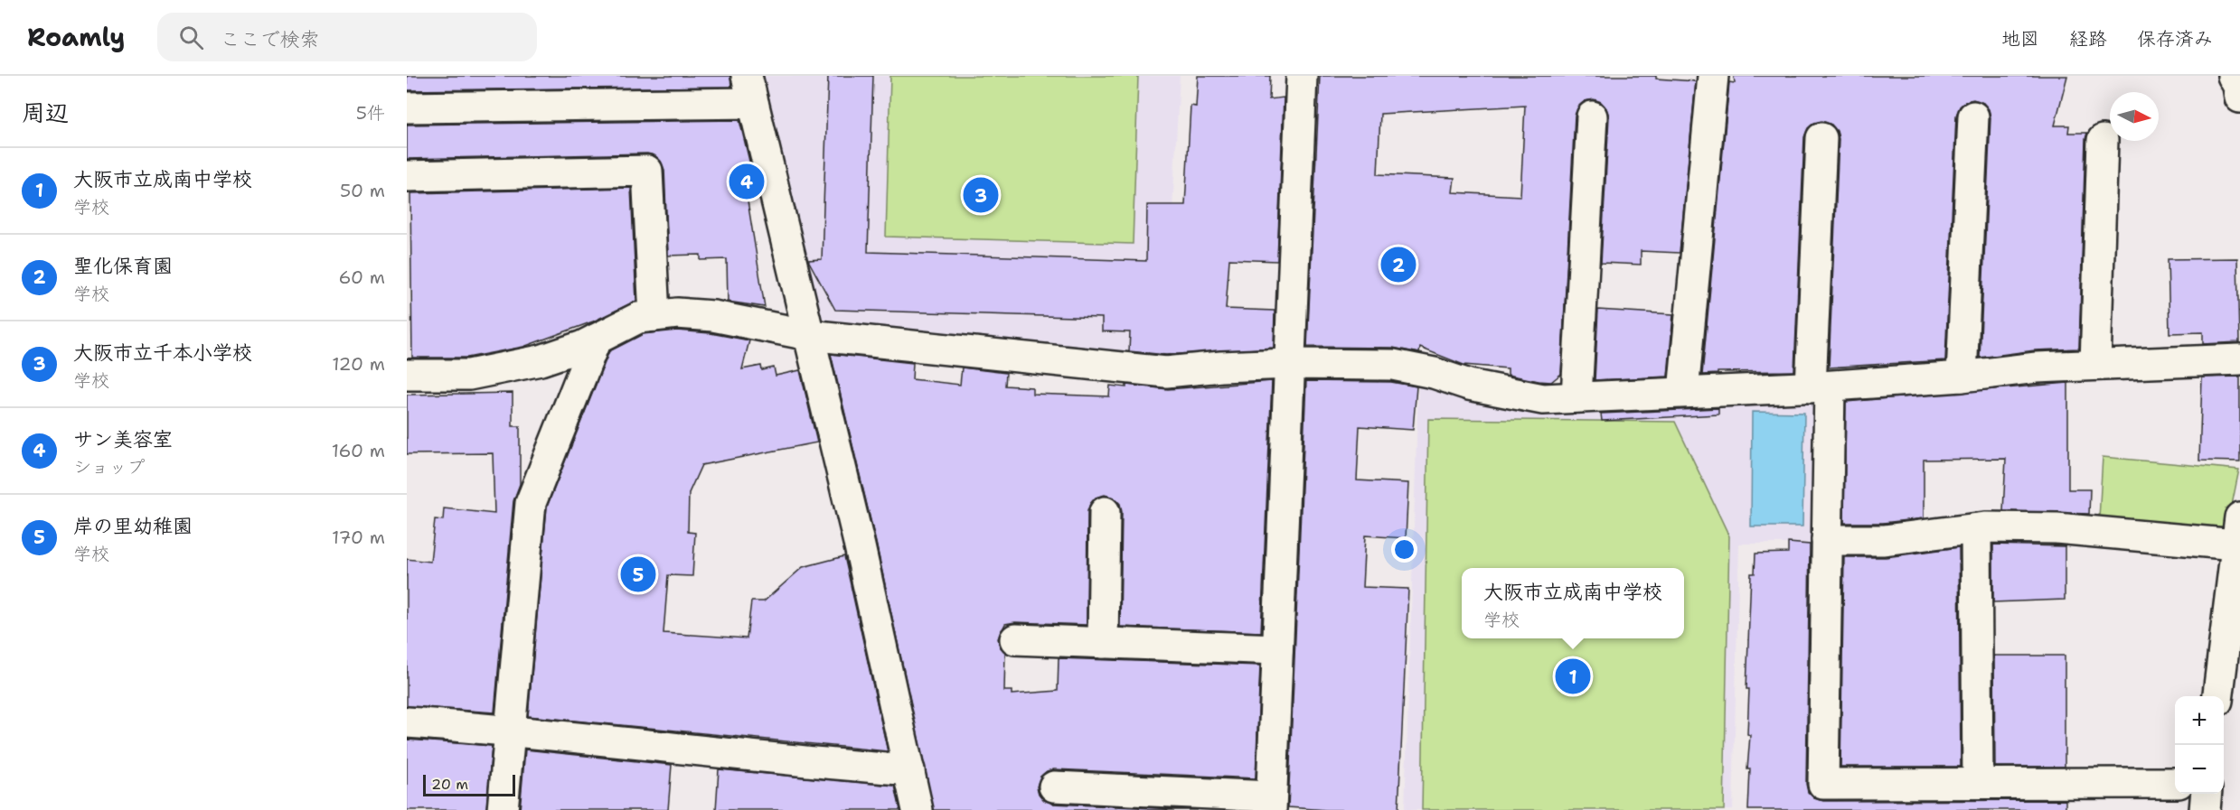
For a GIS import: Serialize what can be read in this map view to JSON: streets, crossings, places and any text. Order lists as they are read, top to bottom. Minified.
{"scale_bar":"20 m","north":"right","page":{"header":"Roamly","search":"ここで検索","nav":["地図","経路","保存済み"],"heading":["周辺","5件"],"list":[{"mark":"1","name":"大阪市立成南中学校","note":"学校","value":"50 m"},{"mark":"2","name":"聖化保育園","note":"学校","value":"60 m"},{"mark":"3","name":"大阪市立千本小学校","note":"学校","value":"120 m"},{"mark":"4","name":"サン美容室","note":"ショップ","value":"160 m"},{"mark":"5","name":"岸の里幼稚園","note":"学校","value":"170 m"}],"pins":["4","3","2","5","1"],"popup":["大阪市立成南中学校","学校"],"map_buttons":["+","−"],"scale":"20 m"}}
